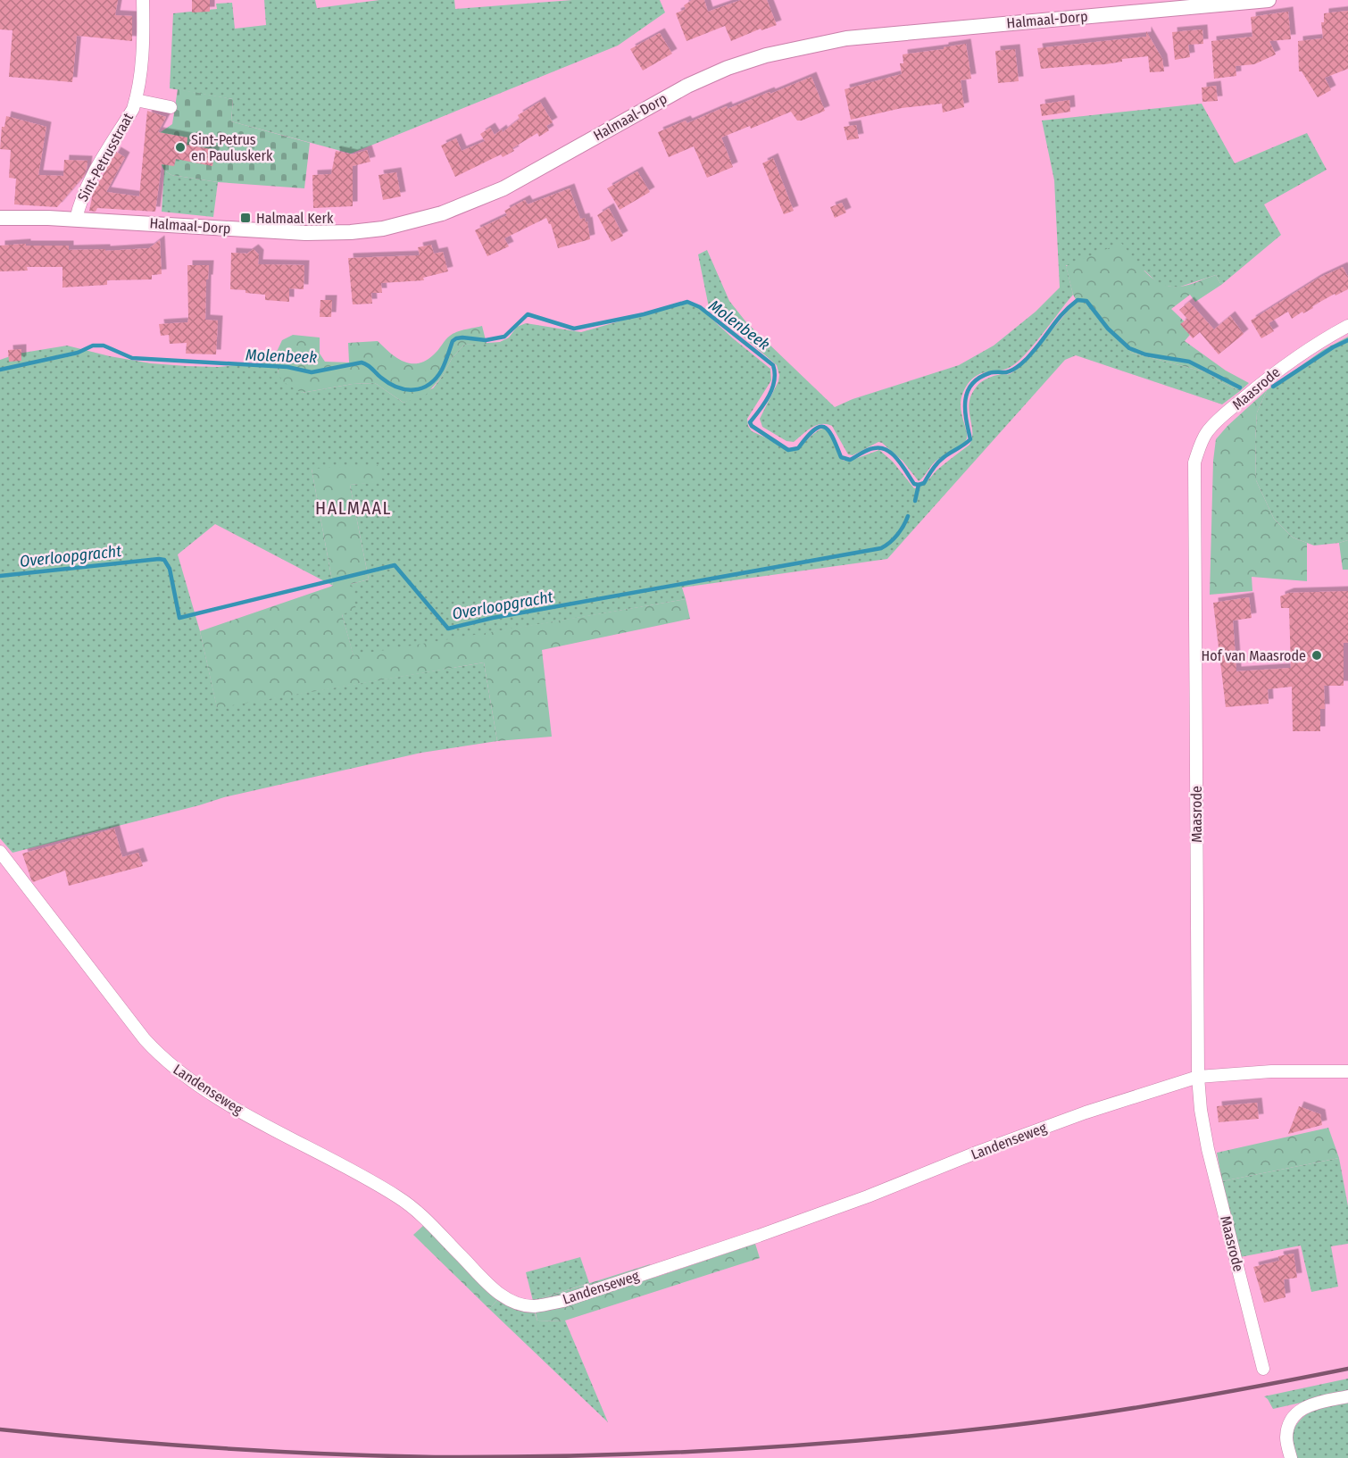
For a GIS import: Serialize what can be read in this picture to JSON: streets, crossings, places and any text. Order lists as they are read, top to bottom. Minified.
{"streets":{"street":["Halmaal-Dorp","Sint-Petrusstraat","Maasrode","Landenseweg"]},"crossings":[["Halmaal-Dorp","Sint-Petrusstraat"],["Maasrode","Landenseweg"]],"districts":["HALMAAL"],"water":["Molenbeek","Overloopgracht"],"places":{"other":["Sint-Petrus en Pauluskerk","Hof van Maasrode"],"transit":["Halmaal Kerk"]}}
